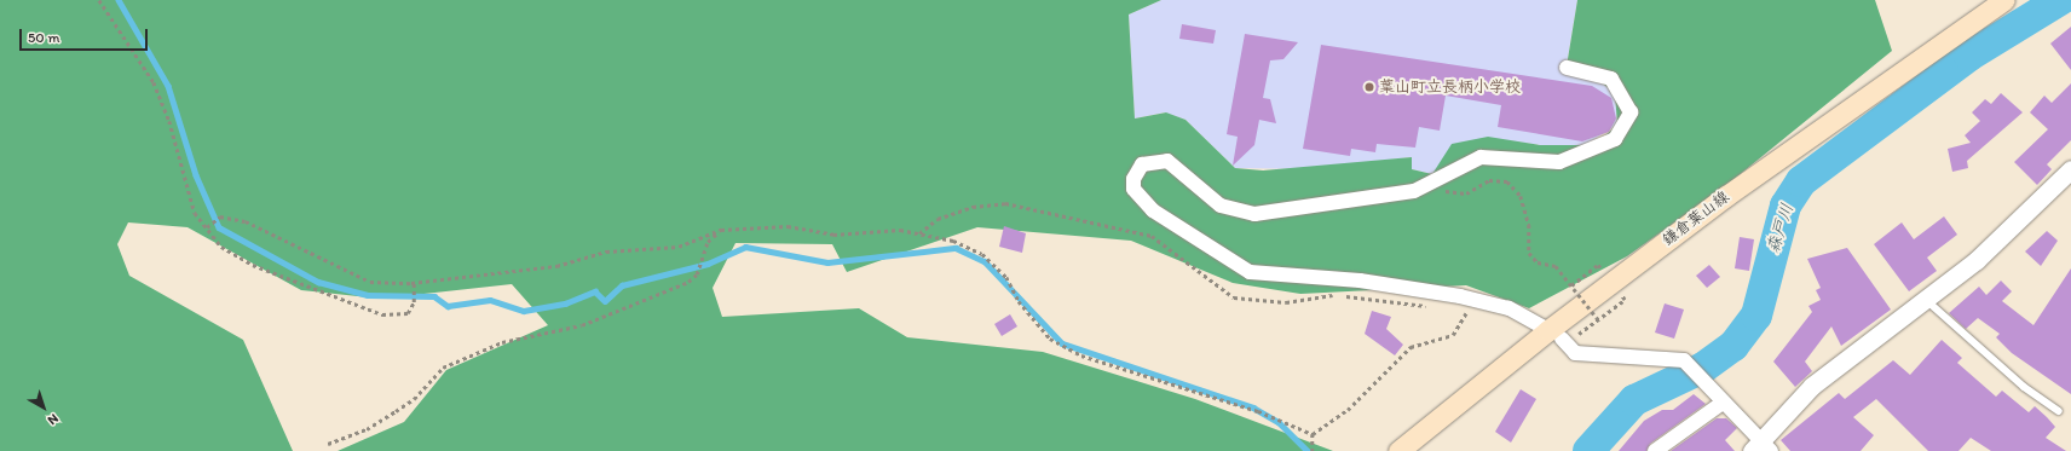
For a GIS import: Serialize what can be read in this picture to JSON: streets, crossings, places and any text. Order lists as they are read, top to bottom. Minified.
{"streets":{"main road":["鎌倉葉山線"]},"water":["森戸川"],"places":["葉山町立長柄小学校"],"scale_bar":"50 m","north":"bottom right"}
